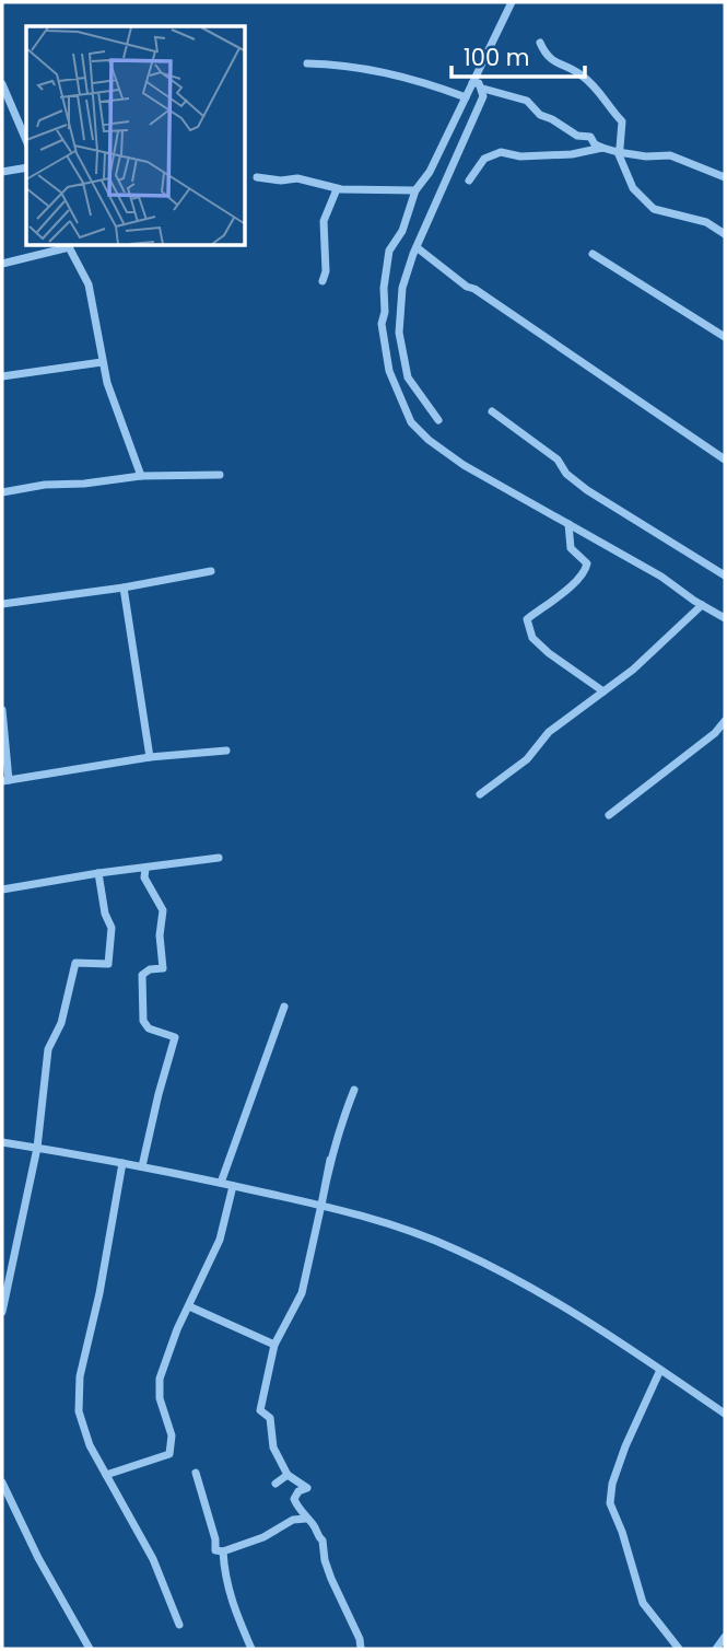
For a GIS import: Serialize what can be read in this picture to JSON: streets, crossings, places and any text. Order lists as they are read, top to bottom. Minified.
{"scale_bar":"100 m"}
